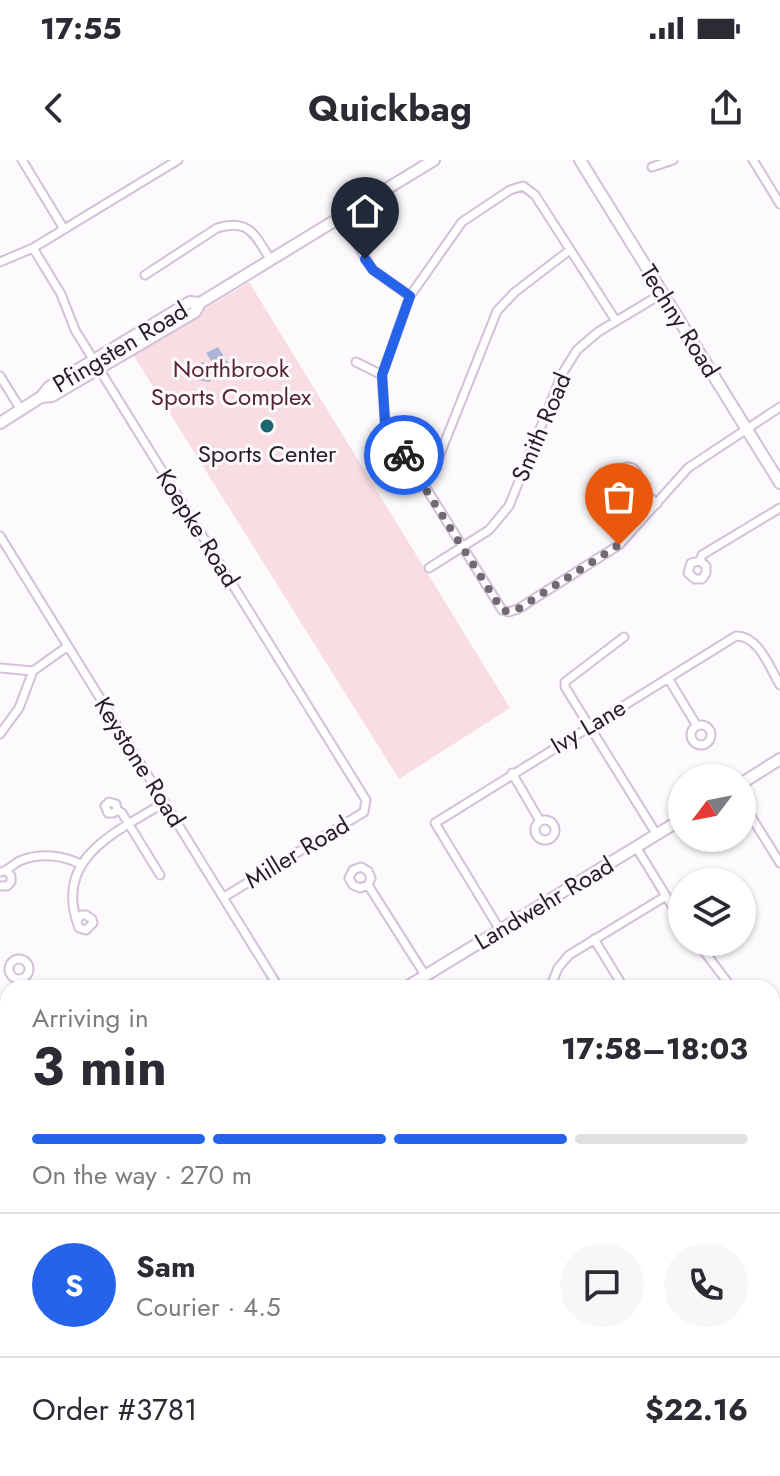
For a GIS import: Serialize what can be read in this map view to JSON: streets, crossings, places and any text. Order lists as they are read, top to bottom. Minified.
{"streets":{"main road":["Techny Road","Pfingsten Road","Landwehr Road"],"street":["Smith Road","Koepke Road","Ivy Lane","Keystone Road","Miller Road"]},"crossings":[["Techny Road","Smith Road"],["Pfingsten Road","Koepke Road"],["Koepke Road","Miller Road"],["Ivy Lane","Landwehr Road"],["Keystone Road","Miller Road"]],"parks":["Northbrook Sports Complex"],"places":["Sports Center"],"north":"bottom left","page":{"status":"17:55","header":"Quickbag","heading":["3 min","Arriving in","17:58–18:03"],"panel":["Sam","Courier · 4.5","Order #3781","$22.16"],"bar":"On the way · 270 m","round":"S"}}
